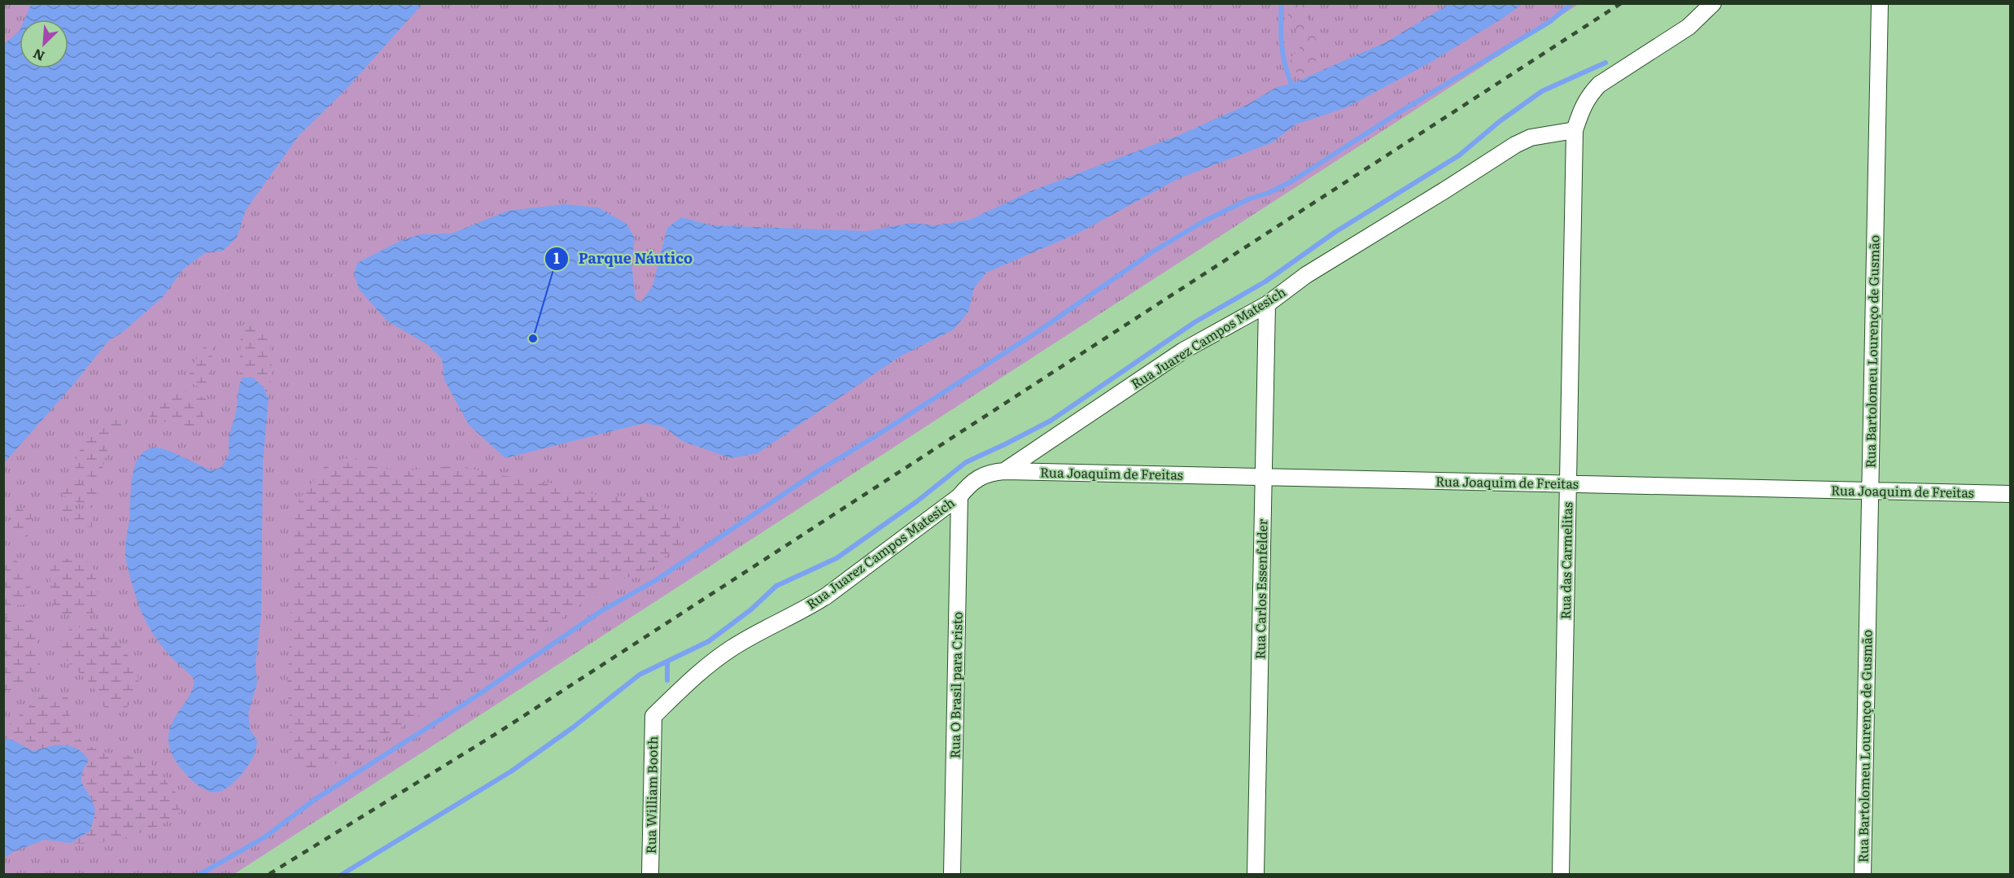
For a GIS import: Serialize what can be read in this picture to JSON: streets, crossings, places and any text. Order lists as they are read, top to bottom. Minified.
{"streets":{"street":["Rua Juarez Campos Matesich","Rua Bartolomeu Lourenço de Gusmão","Rua Joaquim de Freitas","Rua das Carmelitas","Rua Carlos Essenfelder","Rua O Brasil para Cristo","Rua William Booth"]},"crossings":[["Rua Juarez Campos Matesich","Rua Joaquim de Freitas"],["Rua Juarez Campos Matesich","Rua das Carmelitas"],["Rua Juarez Campos Matesich","Rua Carlos Essenfelder"],["Rua Juarez Campos Matesich","Rua O Brasil para Cristo"],["Rua Juarez Campos Matesich","Rua William Booth"],["Rua Bartolomeu Lourenço de Gusmão","Rua Joaquim de Freitas"],["Rua Joaquim de Freitas","Rua das Carmelitas"],["Rua Joaquim de Freitas","Rua Carlos Essenfelder"]],"places":["Parque Náutico"],"north":"bottom left"}
